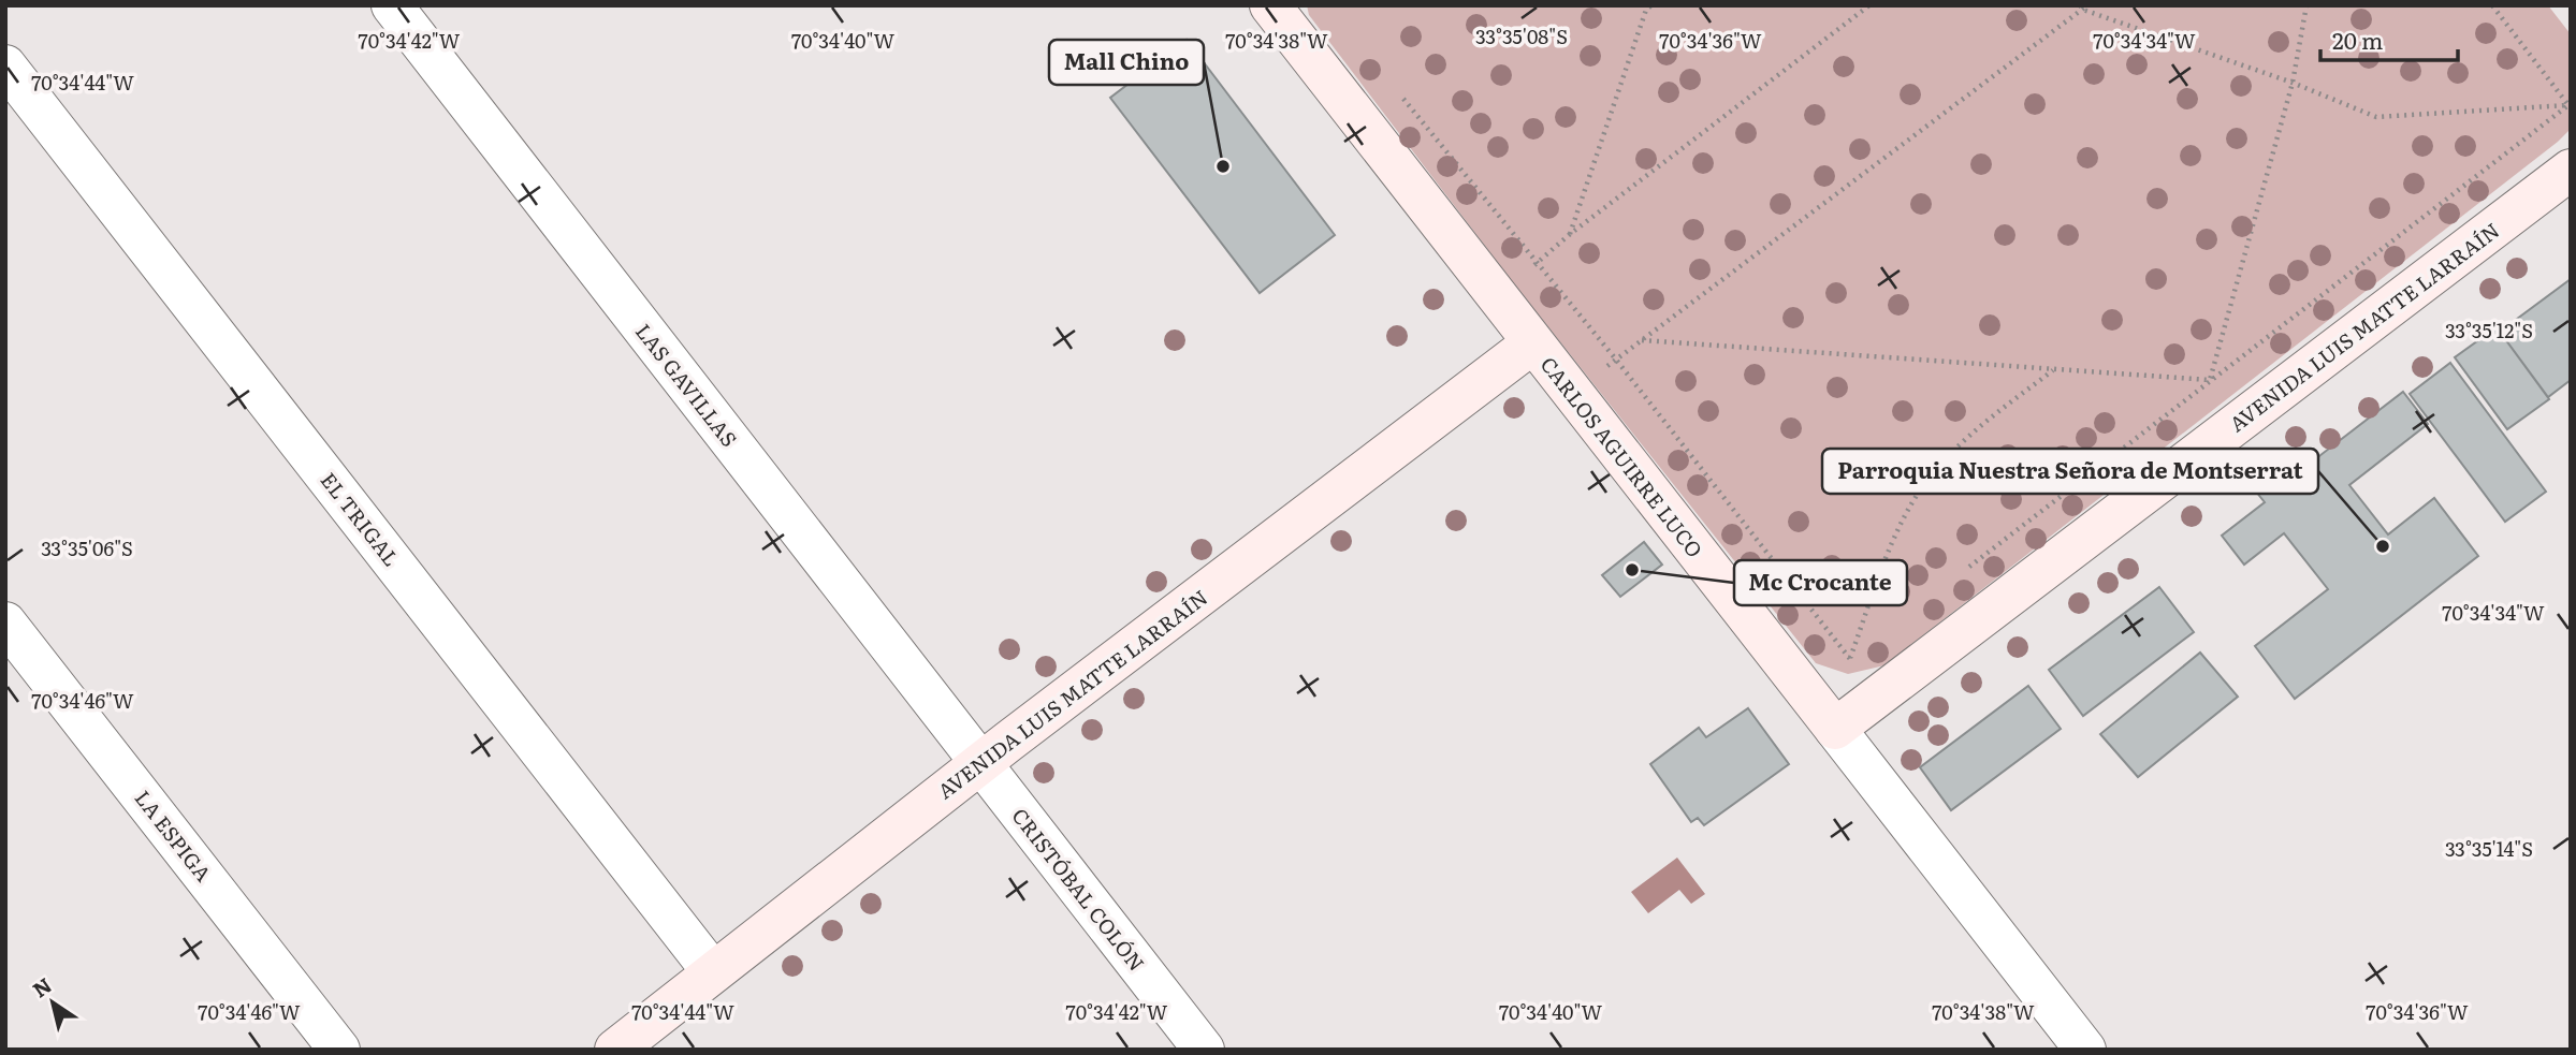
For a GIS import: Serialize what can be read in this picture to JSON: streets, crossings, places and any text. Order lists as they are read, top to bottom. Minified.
{"streets":{"street":["AVENIDA LUIS MATTE LARRAÍN","LAS GAVILLAS","CARLOS AGUIRRE LUCO","EL TRIGAL","LA ESPIGA","CRISTÓBAL COLÓN"]},"crossings":[["AVENIDA LUIS MATTE LARRAÍN","LAS GAVILLAS"],["AVENIDA LUIS MATTE LARRAÍN","CARLOS AGUIRRE LUCO"],["AVENIDA LUIS MATTE LARRAÍN","EL TRIGAL"],["AVENIDA LUIS MATTE LARRAÍN","CRISTÓBAL COLÓN"],["LAS GAVILLAS","CRISTÓBAL COLÓN"]],"places":["Mall Chino","Parroquia Nuestra Señora de Montserrat","Mc Crocante"],"scale_bar":"20 m","north":"top left","coordinates":["33°35'08\"S","70°34'42\"W","70°34'38\"W","70°34'40\"W","70°34'36\"W","70°34'34\"W","70°34'44\"W","33°35'12\"S","33°35'06\"S","70°34'46\"W","33°35'14\"S"]}
